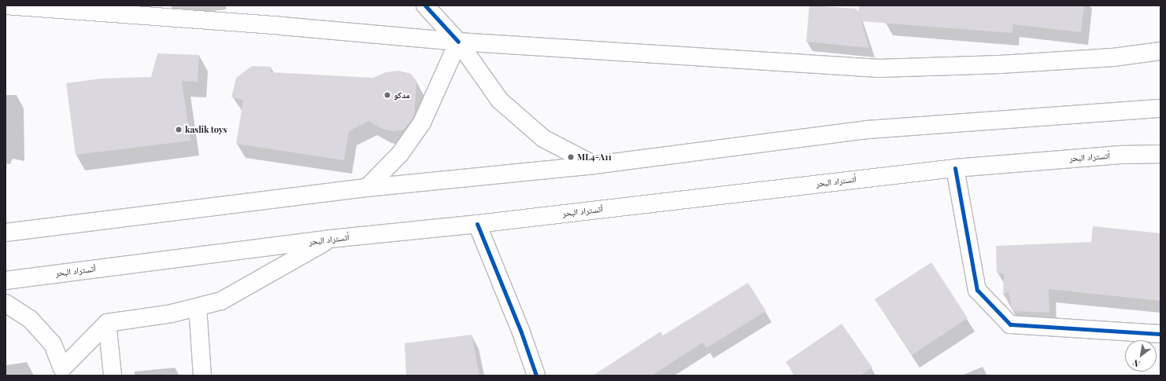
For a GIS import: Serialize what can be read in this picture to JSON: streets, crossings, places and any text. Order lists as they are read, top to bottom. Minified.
{"streets":{"main road":["أتستراد البحر"]},"places":["مدكو","kaslik toys","ML4-A11"],"north":"bottom left"}
